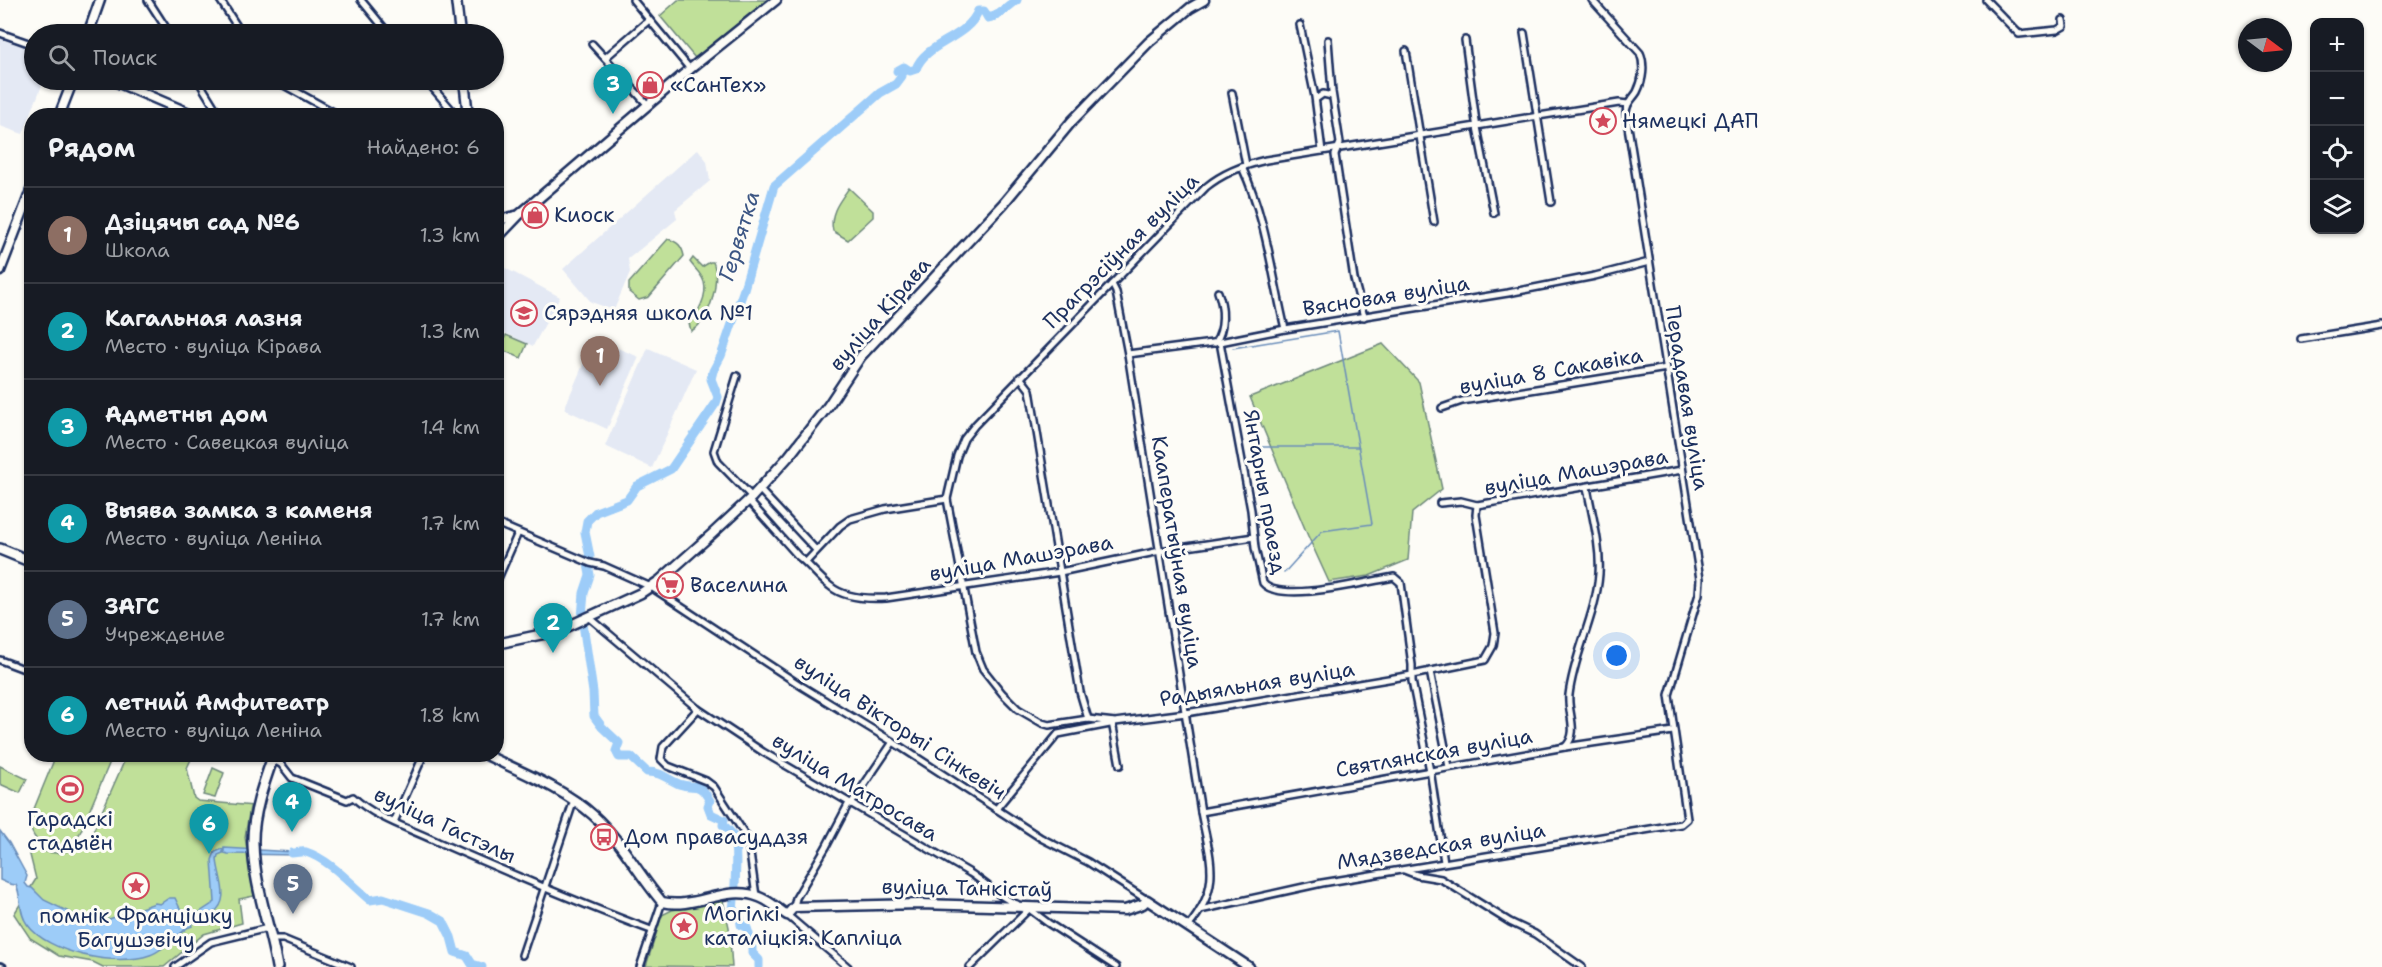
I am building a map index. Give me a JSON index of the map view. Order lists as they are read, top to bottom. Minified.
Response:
{"streets":{"street":["Прагрэсіўная вуліца","Вясновая вуліца","вуліца Кірава","вуліца 8 Сакавіка","Перадавая вуліца","вуліца Машэрава","Янтарны праезд","Кааператыўная вуліца","Радыяльная вуліца","вуліца Вікторыі Сінкевіч","Святлянская вуліца","вуліца Матросава","вуліца Гастэлы","Мядзведская вуліца","вуліца Танкістаў"]},"crossings":[["Прагрэсіўная вуліца","Перадавая вуліца"],["Прагрэсіўная вуліца","вуліца Машэрава"],["Прагрэсіўная вуліца","Кааператыўная вуліца"],["Вясновая вуліца","Перадавая вуліца"],["Вясновая вуліца","Янтарны праезд"],["Вясновая вуліца","Кааператыўная вуліца"],["вуліца Кірава","вуліца Машэрава"],["вуліца Кірава","вуліца Вікторыі Сінкевіч"],["вуліца Кірава","вуліца Матросава"],["вуліца 8 Сакавіка","Перадавая вуліца"],["Перадавая вуліца","вуліца Машэрава"],["Перадавая вуліца","Святлянская вуліца"],["Перадавая вуліца","Мядзведская вуліца"],["вуліца Машэрава","Янтарны праезд"],["вуліца Машэрава","Кааператыўная вуліца"],["вуліца Машэрава","Радыяльная вуліца"],["Янтарны праезд","Радыяльная вуліца"],["Кааператыўная вуліца","Радыяльная вуліца"],["Кааператыўная вуліца","вуліца Вікторыі Сінкевіч"],["Кааператыўная вуліца","Святлянская вуліца"],["Кааператыўная вуліца","Мядзведская вуліца"],["вуліца Вікторыі Сінкевіч","вуліца Танкістаў"],["вуліца Матросава","вуліца Танкістаў"]],"water":["Гервятка"],"places":{"shop":["«СанТех»","Киоск"],"place":["Нямецкі ДАП","помнік Францішку Багушэвічу","Могілкі каталіцкія. Капліца"],"school or university":["Сярэдняя школа №1"],"supermarket":["Васелина"],"sports":["Гарадскі стадыён"],"bus stop":["Дом правасуддзя"]},"north":"right","page":{"map_buttons":["+","−"],"search":"Поиск","pins":["3","1","2","4","6","5"],"heading":["Рядом","Найдено: 6"],"list":[{"mark":"1","name":"Дзіцячы сад №6","note":"Школа","value":"1.3 km"},{"mark":"2","name":"Кагальная лазня","note":"Место · вуліца Кірава","value":"1.3 km"},{"mark":"3","name":"Адметны дом","note":"Место · Савецкая вуліца","value":"1.4 km"},{"mark":"4","name":"Выява замка з каменя","note":"Место · вуліца Леніна","value":"1.7 km"},{"mark":"5","name":"ЗАГС","note":"Учреждение","value":"1.7 km"},{"mark":"6","name":"летний Амфитеатр","note":"Место · вуліца Леніна","value":"1.8 km"}]}}
